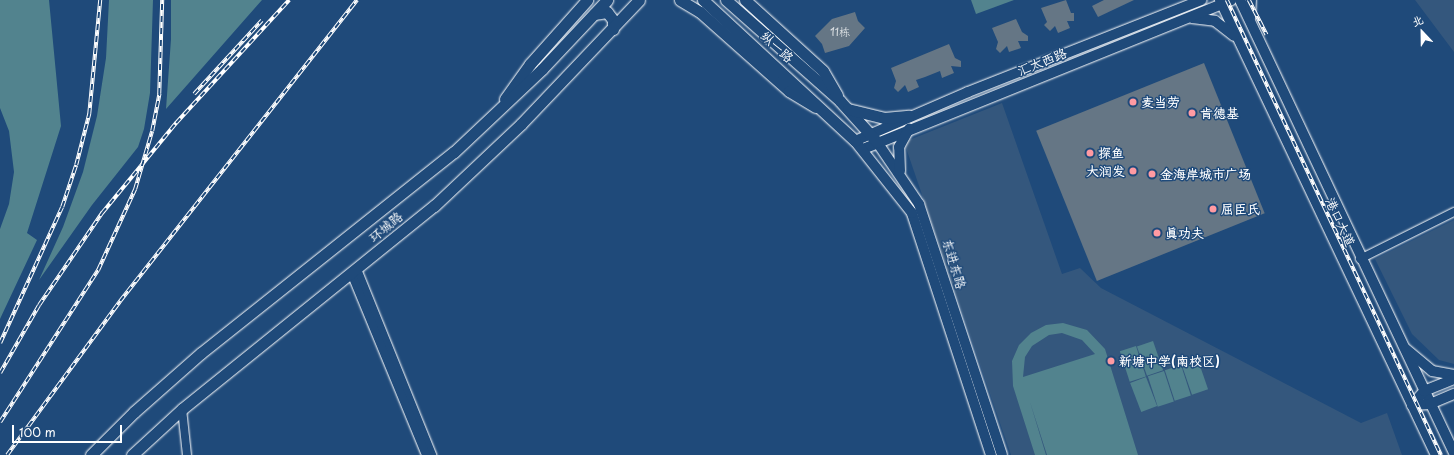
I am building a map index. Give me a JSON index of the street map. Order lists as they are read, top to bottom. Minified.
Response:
{"streets":{"main road":["纵一路","环城路","东进东路"],"street":["汇太西路","港口大道"]},"crossings":[["纵一路","东进东路"],["汇太西路","港口大道"],["汇太西路","东进东路"]],"places":["麦当劳","肯德基","探鱼","大润发","金海岸城市广场","屈臣氏","真功夫","新塘中学(南校区)"],"house_numbers":["11栋"],"scale_bar":"100 m","north":"top"}
